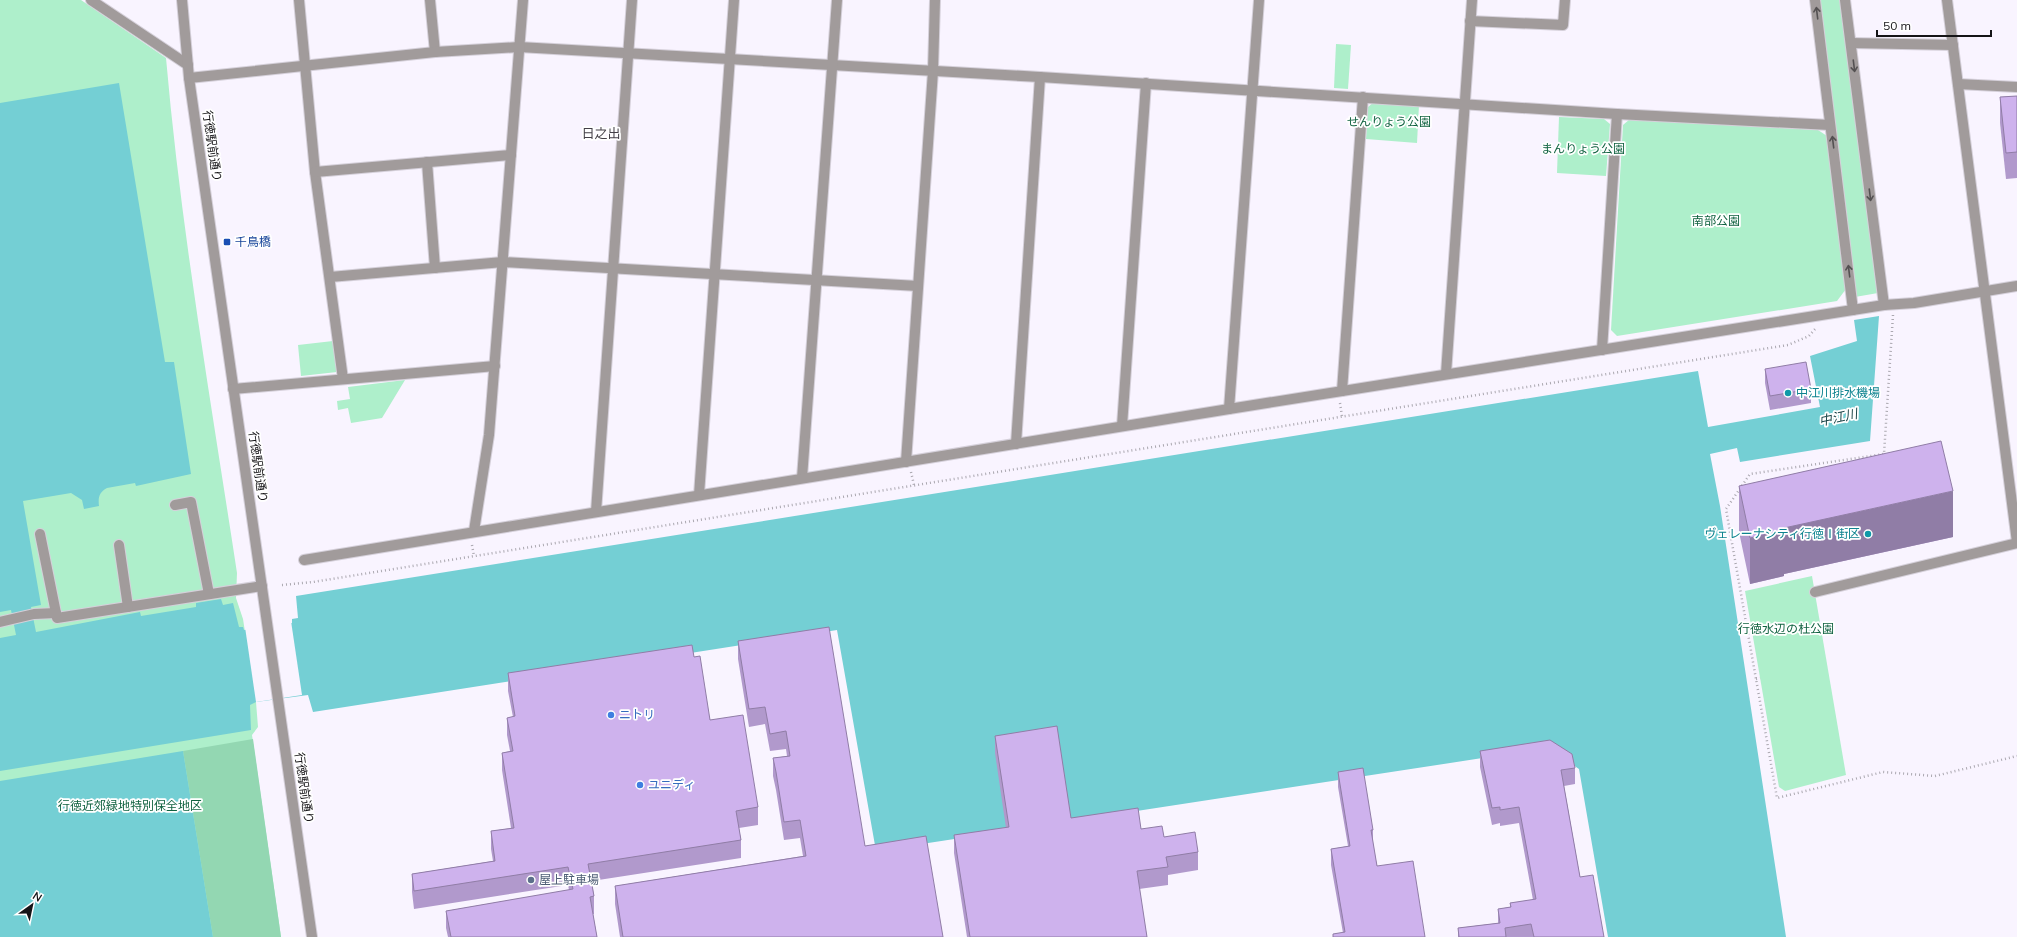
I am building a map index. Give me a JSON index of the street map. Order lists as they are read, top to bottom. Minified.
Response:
{"streets":{"street":["行徳駅前通り"]},"districts":["日之出"],"water":["中江川"],"parks":["せんりょう公園","まんりょう公園","南部公園","行徳水辺の杜公園","行徳近郊緑地特別保全地区"],"places":{"transit":["千鳥橋"],"other":["中江川排水機場","ヴェレーナシティ行徳Ⅰ街区","ニトリ","ユニディ","屋上駐車場"]},"scale_bar":"50 m","north":"top right"}
